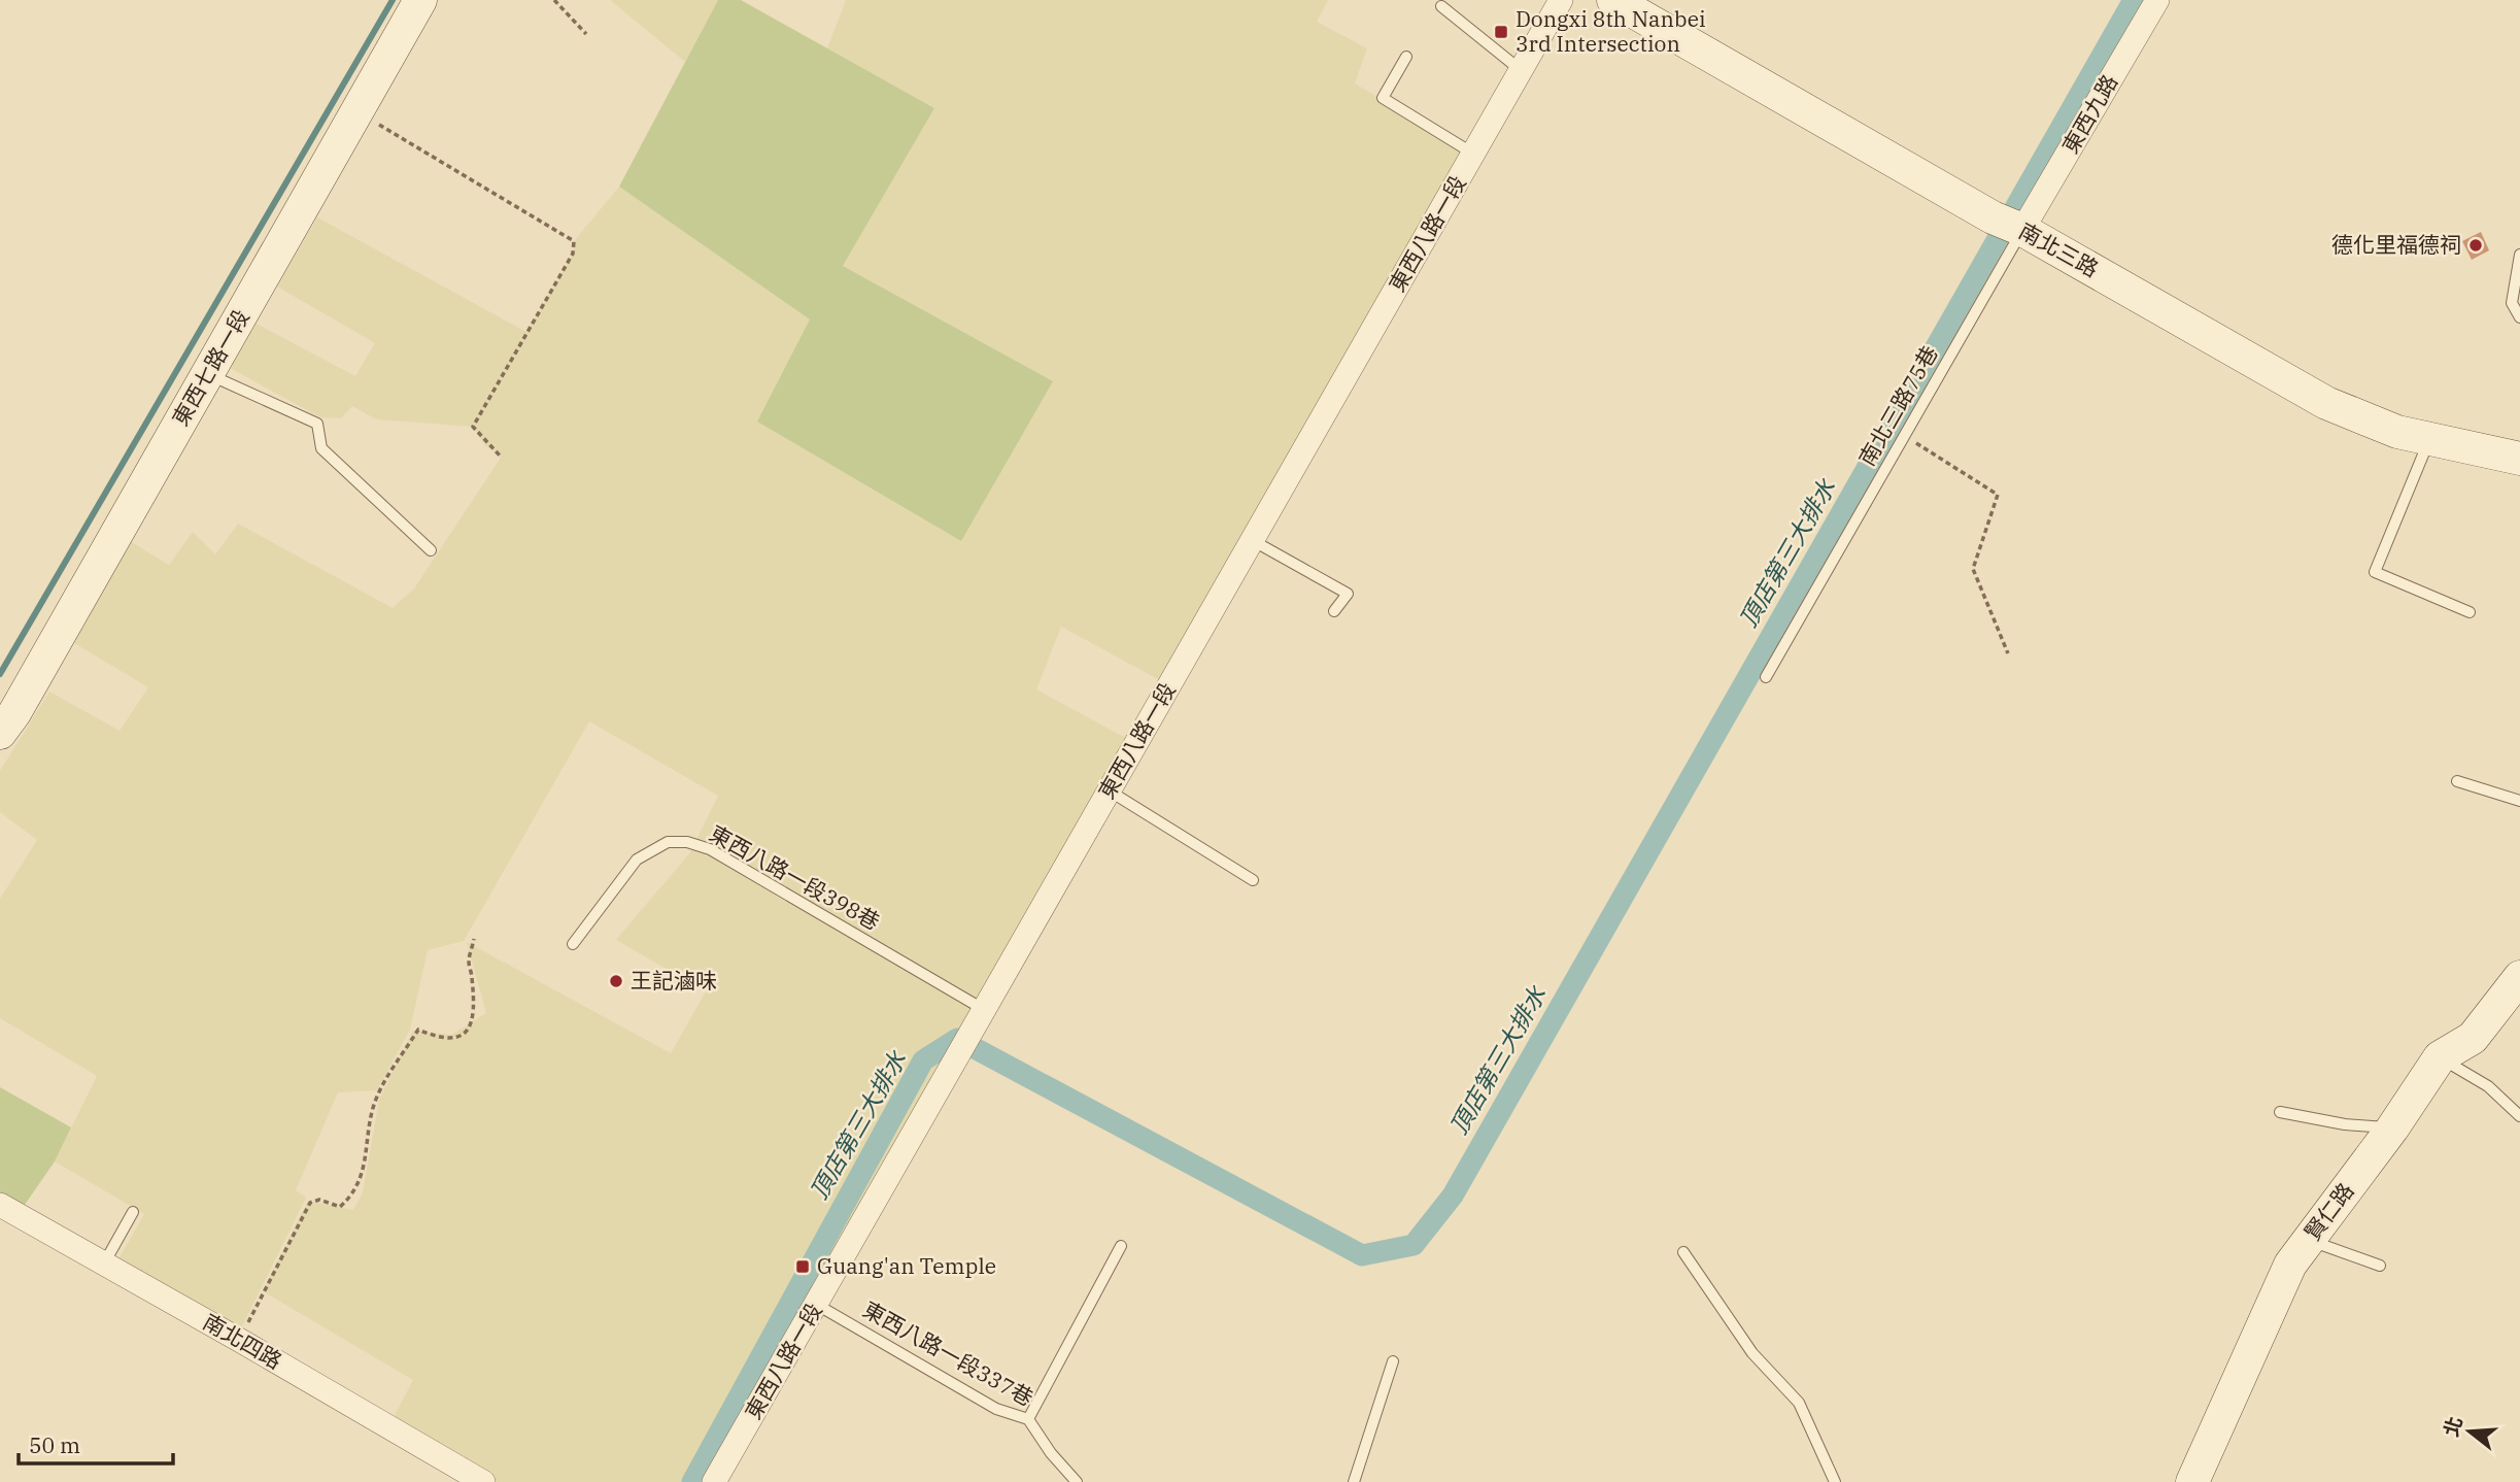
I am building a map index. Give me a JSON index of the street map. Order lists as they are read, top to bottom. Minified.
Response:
{"streets":{"street":["東西九路","東西八路一段","南北三路","東西七路一段","賢仁路","南北四路"],"lane":["南北三路75巷","東西八路一段398巷","東西八路一段337巷"]},"crossings":[["東西九路","南北三路"],["東西九路","南北三路75巷"],["東西八路一段","東西八路一段398巷"],["東西八路一段","東西八路一段337巷"],["南北三路","南北三路75巷"]],"water":["頂店第三大排水"],"places":{"transit":["Dongxi 8th Nanbei 3rd Intersection","Guang'an Temple"],"other":["德化里福德祠","王記滷味"]},"scale_bar":"50 m","north":"left"}
